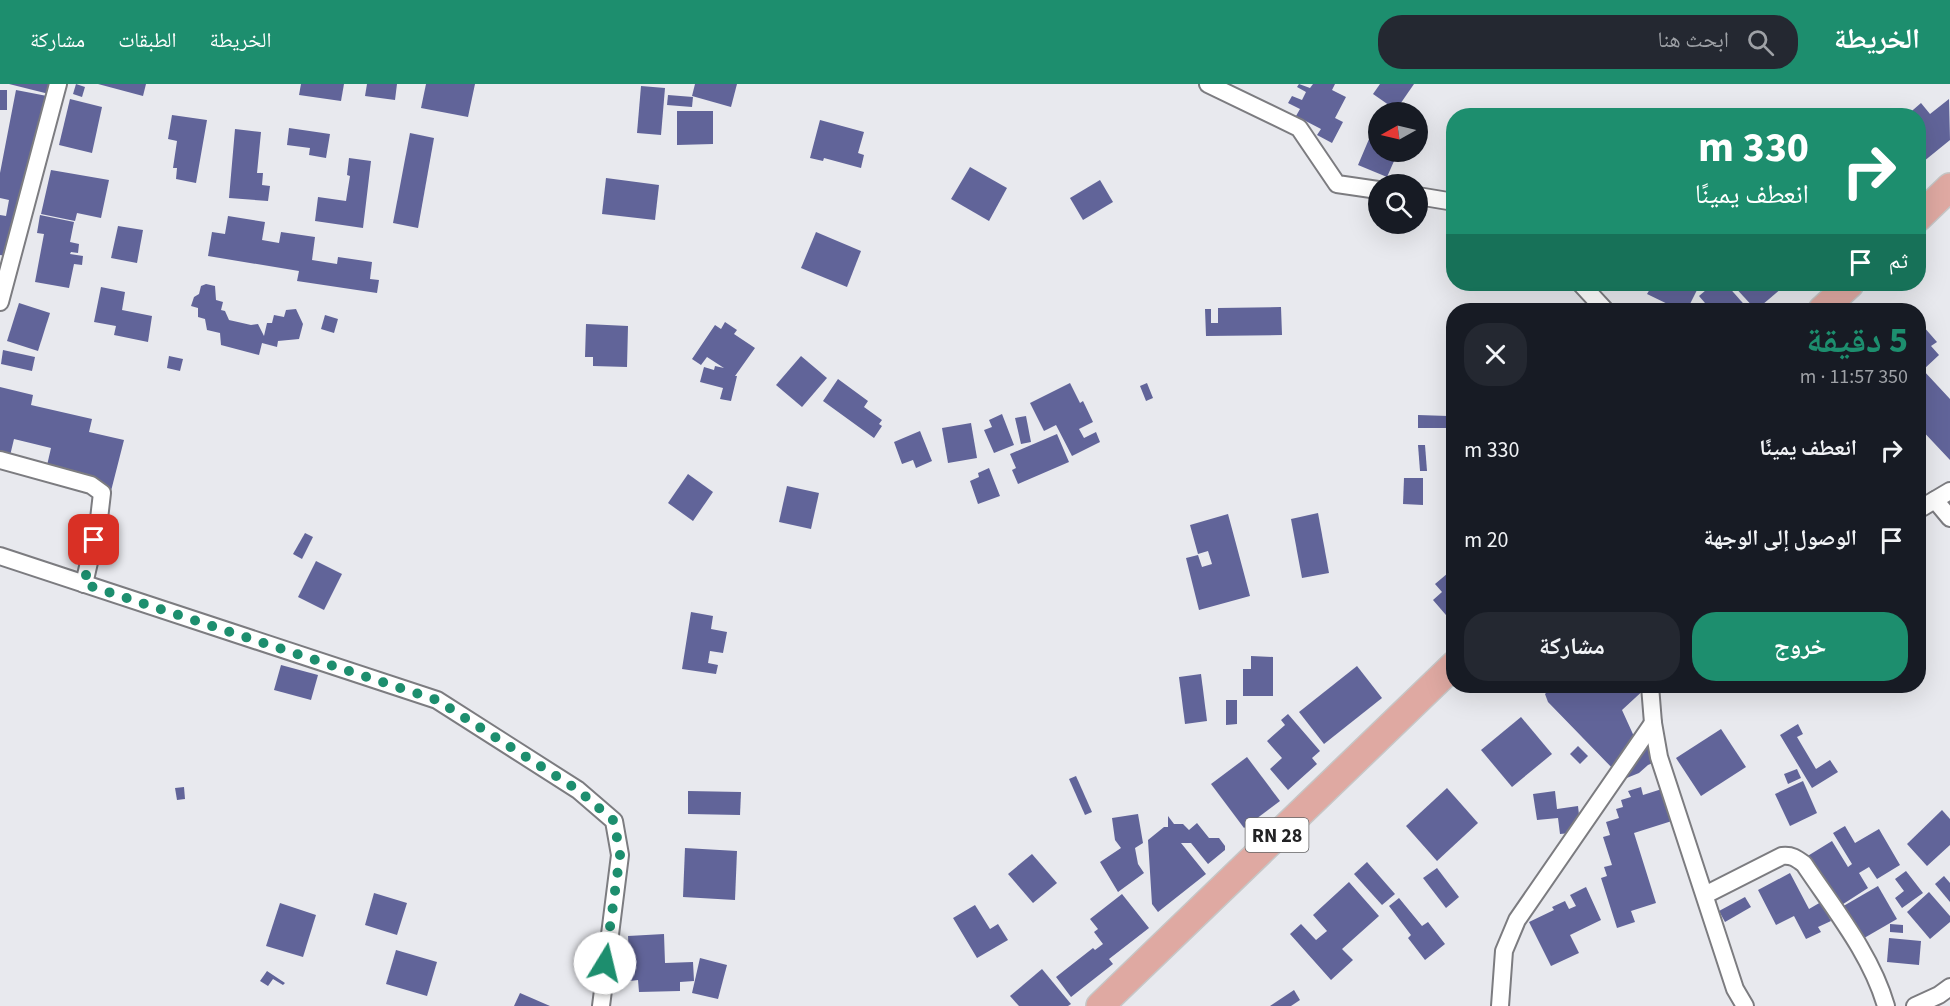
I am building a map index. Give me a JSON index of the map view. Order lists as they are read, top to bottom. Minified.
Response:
{"streets":{"main road":["RN 28"]},"north":"left","page":{"header":"الخريطة","search":"ابحث هنا","nav":["الخريطة","الطبقات","مشاركة"],"turn":["330 m","انعطف يمينًا"],"then":"ثم","heading":["5 دقيقة","350 m · 11:57"],"list":[{"name":"انعطف يمينًا","value":"330 m"},{"name":"الوصول إلى الوجهة","value":"20 m"}],"buttons":["خروج","مشاركة"]}}
